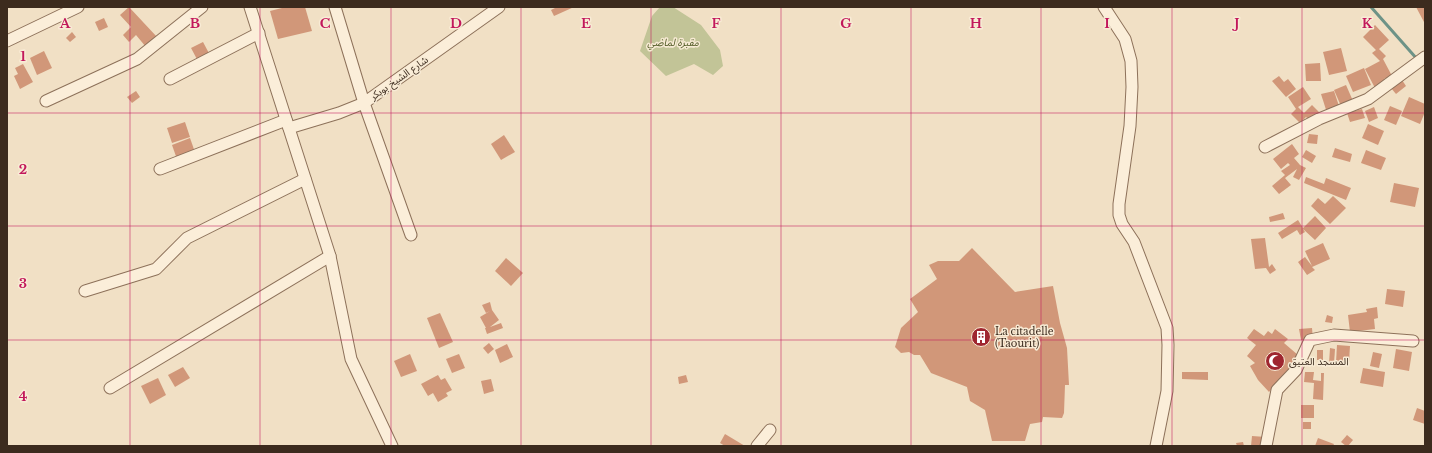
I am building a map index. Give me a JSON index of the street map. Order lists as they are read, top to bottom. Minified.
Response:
{"streets":{"street":["شارع الشيخ بوبكر"]},"parks":["مقبرة لماضي"],"places":{"building":["La citadelle (Taourit)"],"mosque":["المسجد العتيق"]},"grid":{"columns":["A","B","C","D","E","F","G","H","I","J","K"],"rows":["1","2","3","4"]}}
